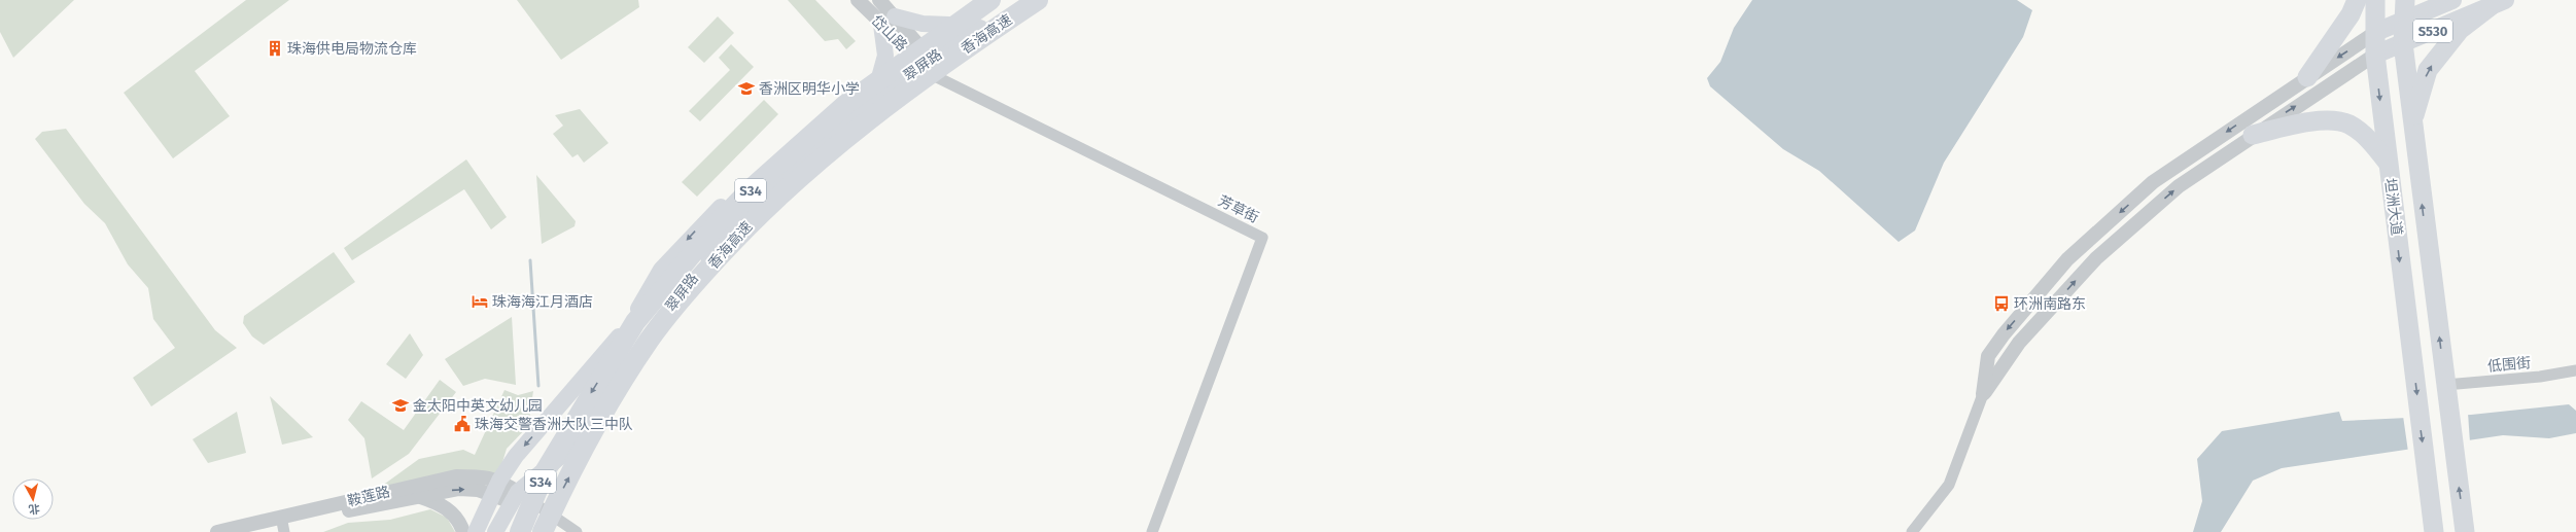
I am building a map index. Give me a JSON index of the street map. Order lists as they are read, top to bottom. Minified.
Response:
{"streets":{"highway":["S530","香海高速","S34","坦洲大道"],"main road":["翠屏路"],"street":["岱山路","芳草街","低围街","鞍莲路"]},"crossings":[["S530","坦洲大道"],["岱山路","翠屏路"],["岱山路","芳草街"],["翠屏路","芳草街"],["翠屏路","鞍莲路"],["坦洲大道","低围街"]],"places":{"building":["珠海供电局物流仓库"],"school or university":["香洲区明华小学","金太阳中英文幼儿园"],"hotel":["珠海海江月酒店"],"bus stop":["环洲南路东"],"public building":["珠海交警香洲大队三中队"]},"north":"bottom"}
